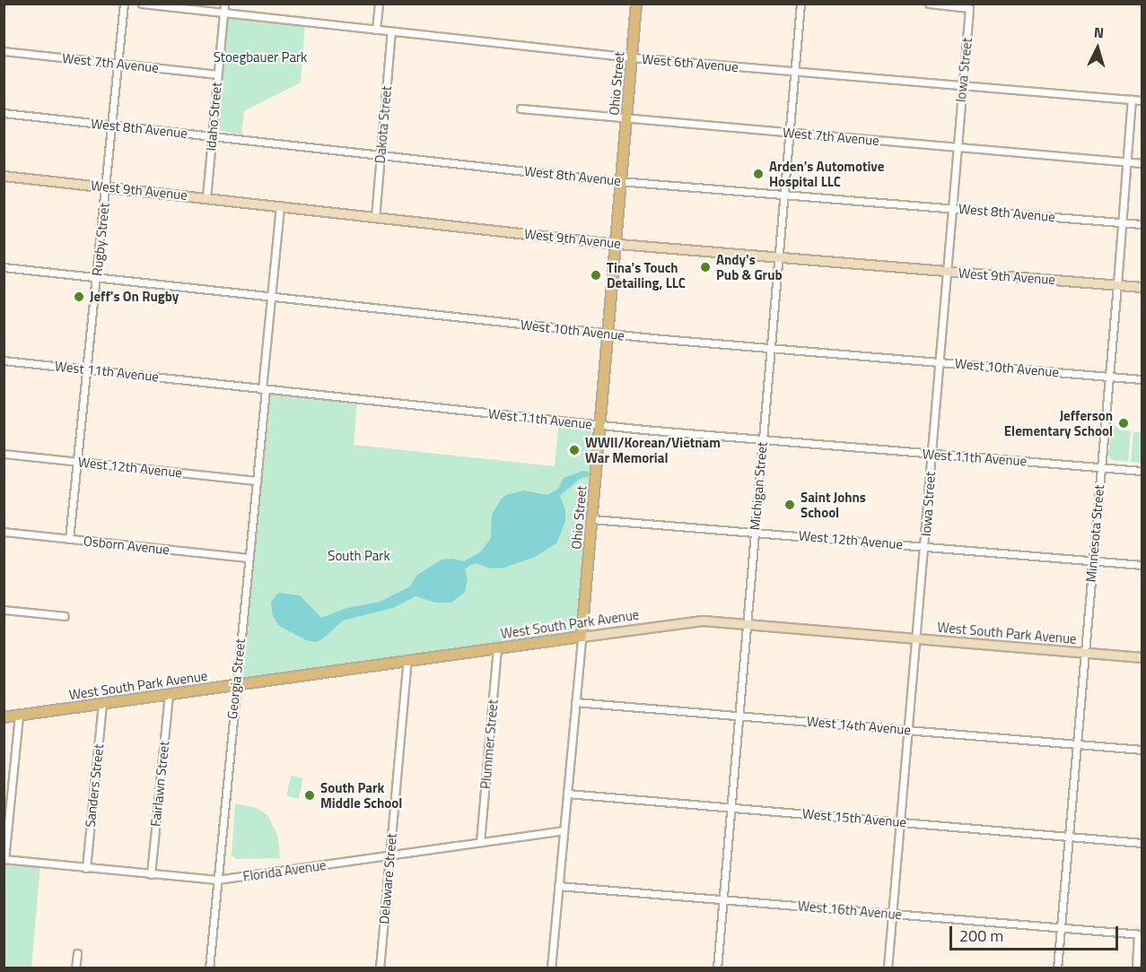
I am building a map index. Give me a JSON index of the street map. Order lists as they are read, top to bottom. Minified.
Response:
{"streets":{"main road":["Ohio Street","West 9th Avenue","West South Park Avenue"],"street":["West 7th Avenue","West 6th Avenue","Iowa Street","Idaho Street","Dakota Street","West 8th Avenue","Rugby Street","West 10th Avenue","West 11th Avenue","West 12th Avenue","Michigan Street","Minnesota Street","Osborn Avenue","Georgia Street","West 14th Avenue","Plummer Street","Fairlawn Street","Sanders Street","West 15th Avenue","Florida Avenue","Delaware Street","West 16th Avenue"]},"crossings":[["West 7th Avenue","Iowa Street"],["West 7th Avenue","Ohio Street"],["West 7th Avenue","Idaho Street"],["West 7th Avenue","Rugby Street"],["West 7th Avenue","Michigan Street"],["West 7th Avenue","Minnesota Street"],["West 6th Avenue","Iowa Street"],["West 6th Avenue","Ohio Street"],["West 6th Avenue","Idaho Street"],["West 6th Avenue","Dakota Street"],["West 6th Avenue","Michigan Street"],["West 6th Avenue","Minnesota Street"],["Iowa Street","West 8th Avenue"],["Iowa Street","West 9th Avenue"],["Iowa Street","West 10th Avenue"],["Iowa Street","West 11th Avenue"],["Iowa Street","West 12th Avenue"],["Iowa Street","West South Park Avenue"],["Iowa Street","West 14th Avenue"],["Iowa Street","West 15th Avenue"],["Iowa Street","West 16th Avenue"],["Ohio Street","West 8th Avenue"],["Ohio Street","West 9th Avenue"],["Ohio Street","West 10th Avenue"],["Ohio Street","West 11th Avenue"],["Ohio Street","West 12th Avenue"],["Ohio Street","West South Park Avenue"],["Ohio Street","West 14th Avenue"],["Ohio Street","West 15th Avenue"],["Ohio Street","Florida Avenue"],["Ohio Street","West 16th Avenue"],["Idaho Street","West 8th Avenue"],["Idaho Street","West 9th Avenue"],["Dakota Street","West 8th Avenue"],["Dakota Street","West 9th Avenue"],["West 8th Avenue","Rugby Street"],["West 8th Avenue","Michigan Street"],["West 8th Avenue","Minnesota Street"],["West 9th Avenue","Rugby Street"],["West 9th Avenue","Michigan Street"],["West 9th Avenue","Minnesota Street"],["West 9th Avenue","Georgia Street"],["Rugby Street","West 10th Avenue"],["Rugby Street","West 11th Avenue"],["Rugby Street","West 12th Avenue"],["Rugby Street","Osborn Avenue"],["West 10th Avenue","Michigan Street"],["West 10th Avenue","Minnesota Street"],["West 10th Avenue","Georgia Street"],["West 11th Avenue","Michigan Street"],["West 11th Avenue","Minnesota Street"],["West 11th Avenue","Georgia Street"],["West 12th Avenue","Michigan Street"],["West 12th Avenue","Minnesota Street"],["West 12th Avenue","Georgia Street"],["Michigan Street","West South Park Avenue"],["Michigan Street","West 14th Avenue"],["Michigan Street","West 15th Avenue"],["Michigan Street","West 16th Avenue"],["Minnesota Street","West South Park Avenue"],["Minnesota Street","West 14th Avenue"],["Minnesota Street","West 15th Avenue"],["Minnesota Street","West 16th Avenue"],["Osborn Avenue","Georgia Street"],["West South Park Avenue","Georgia Street"],["West South Park Avenue","Plummer Street"],["West South Park Avenue","Fairlawn Street"],["West South Park Avenue","Sanders Street"],["West South Park Avenue","Delaware Street"],["Georgia Street","Florida Avenue"],["Plummer Street","Florida Avenue"],["Fairlawn Street","Florida Avenue"],["Sanders Street","Florida Avenue"],["Florida Avenue","Delaware Street"]],"parks":["Stoegbauer Park","South Park"],"places":["Arden's Automotive Hospital LLC","Andy's Pub & Grub","Tina's Touch Detailing, LLC","Jeff's On Rugby","Jefferson Elementary School","WWII/Korean/Vietnam War Memorial","Saint Johns School","South Park Middle School"],"scale_bar":"200 m","north":"top"}
